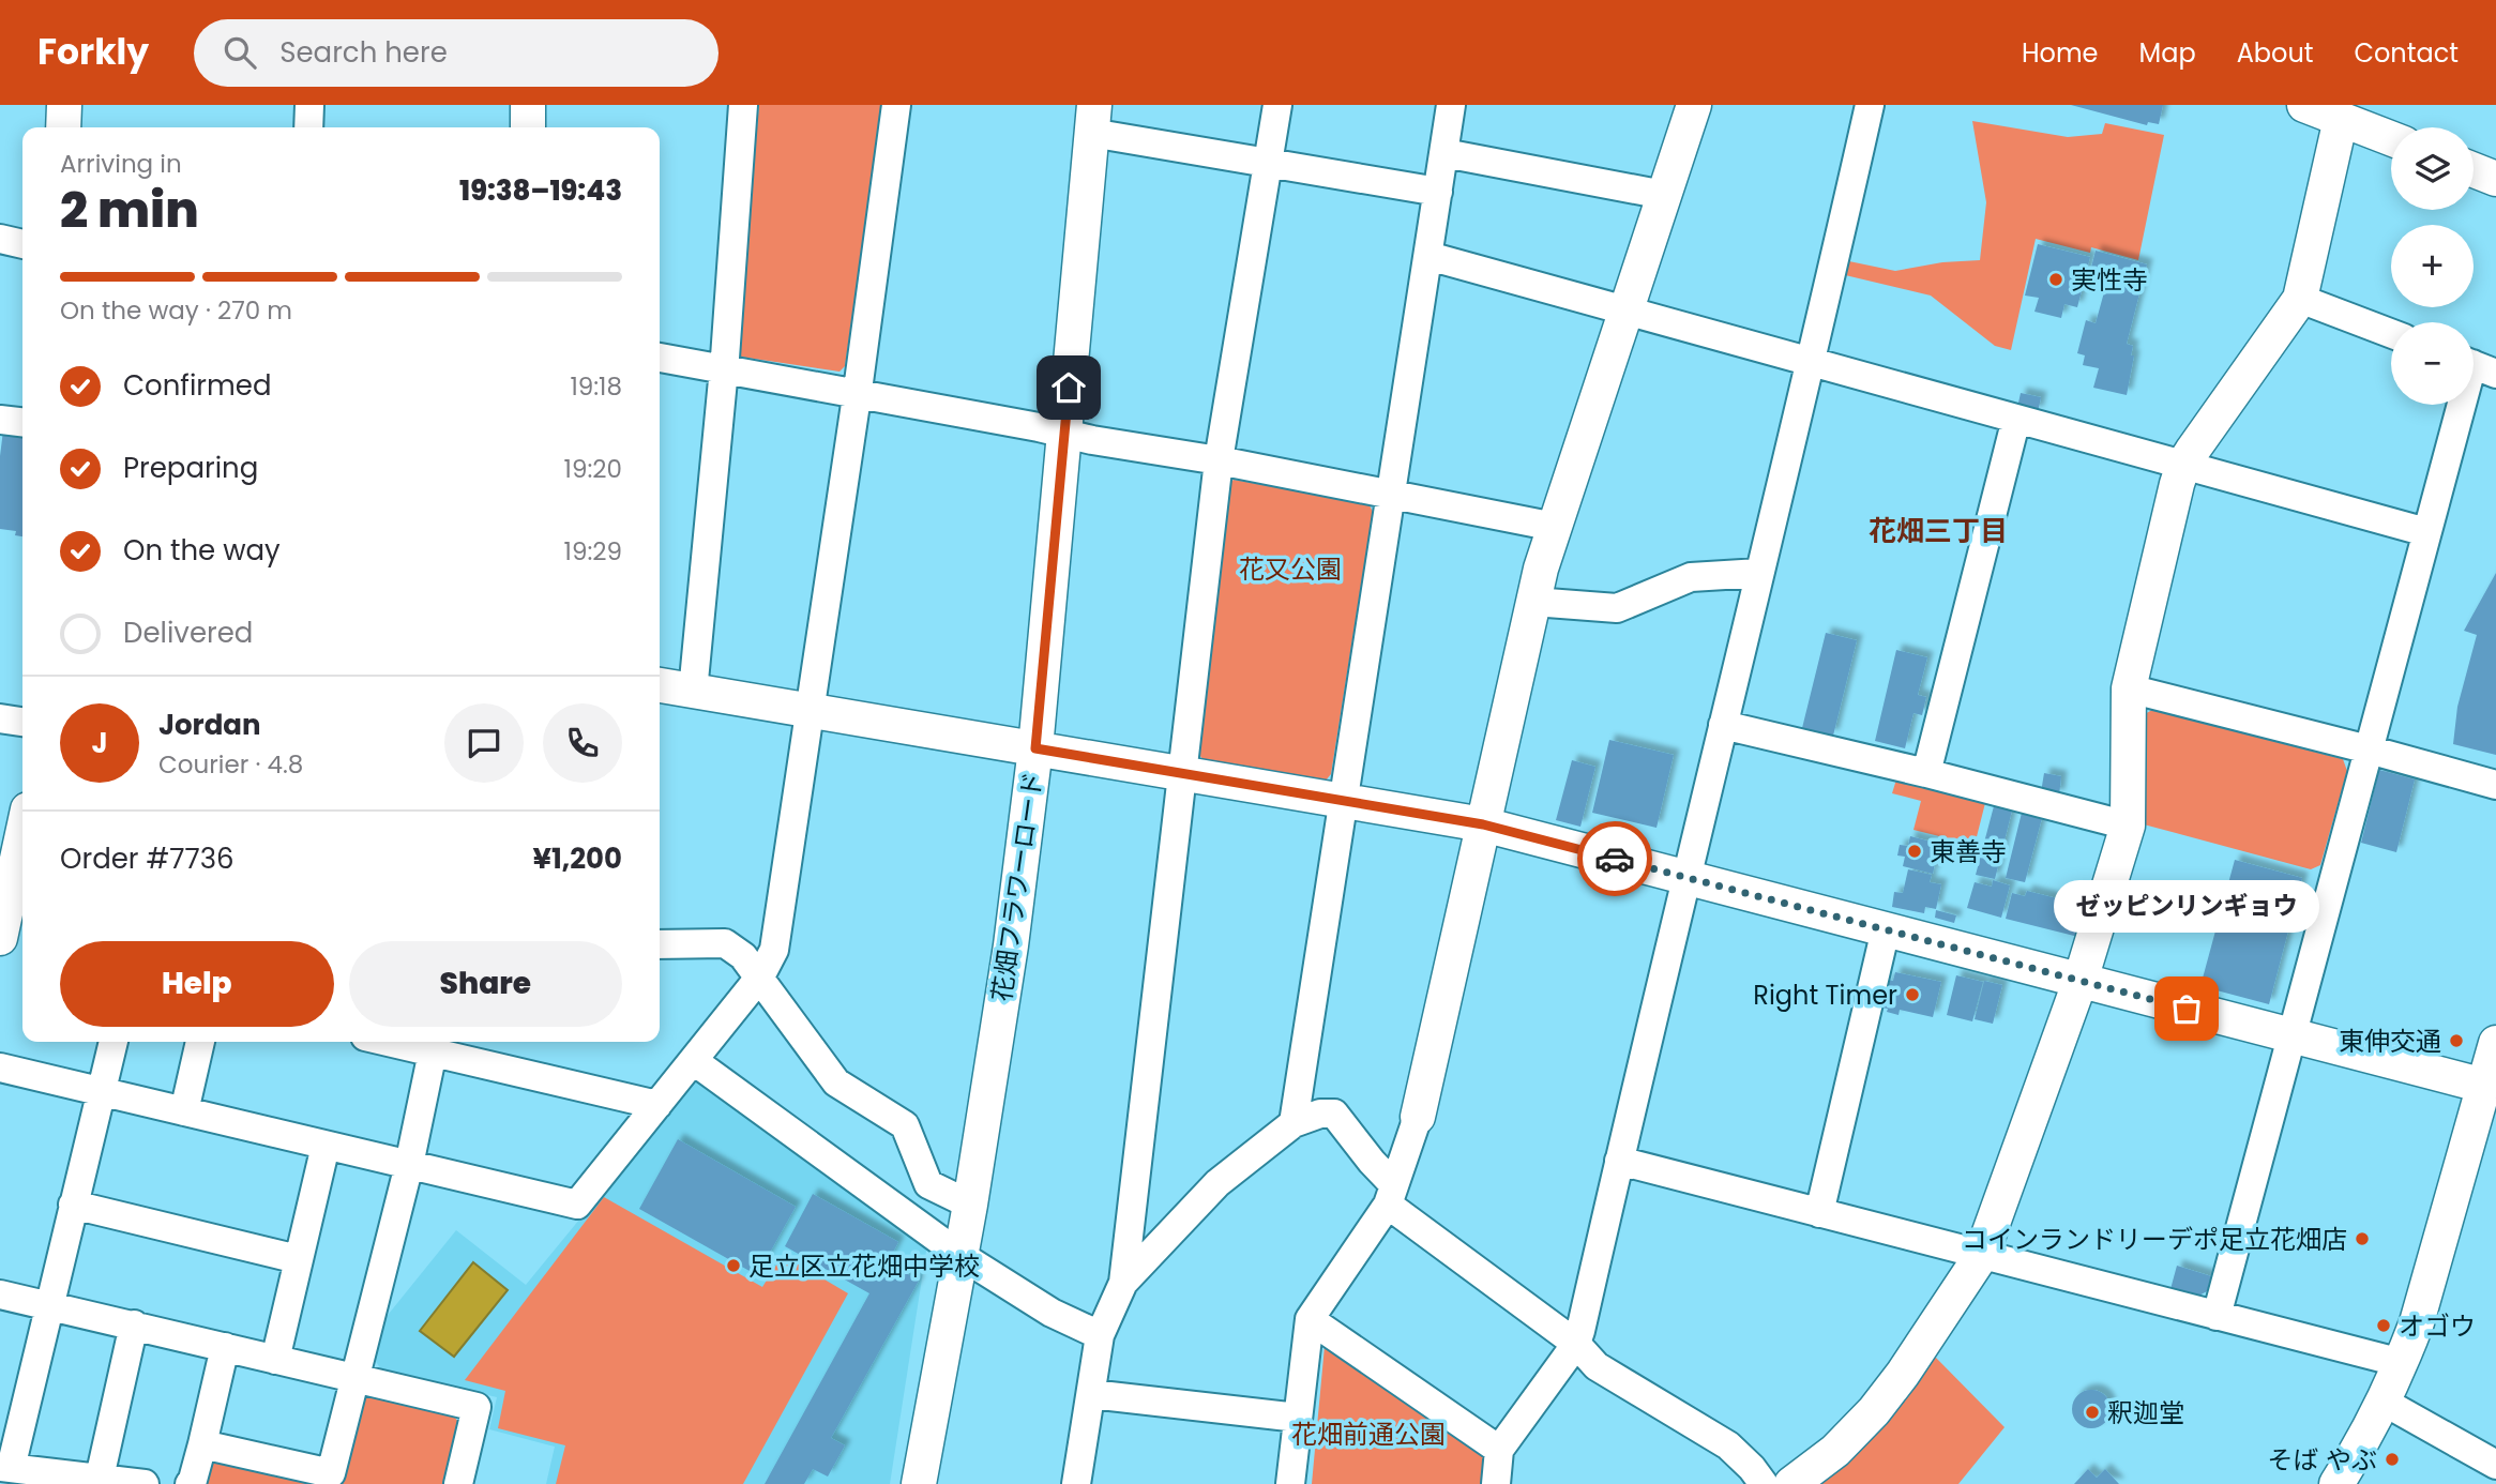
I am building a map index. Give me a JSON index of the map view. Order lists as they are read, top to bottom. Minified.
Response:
{"streets":{"street":["花畑フラワーロード"]},"districts":["花畑三丁目"],"parks":["花又公園","花畑前通公園"],"places":["実性寺","東善寺","Right Timer","ゼッピンリンギョウ","東伸交通","コインランドリーデポ足立花畑店","足立区立花畑中学校","オゴウ","釈迦堂","そば やぶ"],"page":{"header":"Forkly","search":"Search here","nav":["Home","Map","About","Contact"],"map_buttons":["+","−"],"heading":["2 min","Arriving in","19:38–19:43"],"panel":["Jordan","Courier · 4.8","Order #7736","¥1,200"],"bar":"On the way · 270 m","list":[["Confirmed","19:18"],["Preparing","19:20"],["On the way","19:29"],"Delivered"],"round":"J","bubble":"ゼッピンリンギョウ","buttons":["Help","Share"]}}
